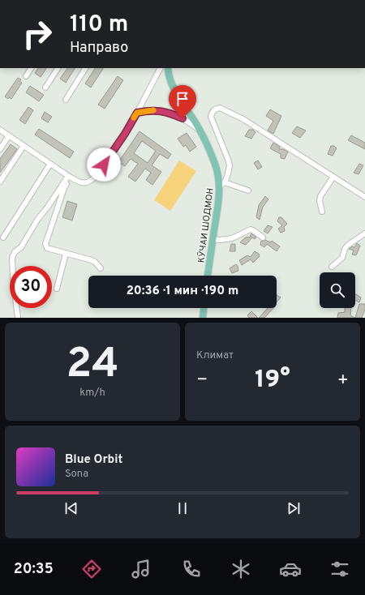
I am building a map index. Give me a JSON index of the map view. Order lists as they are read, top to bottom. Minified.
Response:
{"streets":{"main road":["КӮЧАИ ШОДМОН"]},"page":{"turn":["110 m","Направо"],"limit":"30","trip":"20:36 · 1 мин · 190 m","tile":[["24","km/h"],"Климат"],"heat":["−","19°","+"],"song":["Blue Orbit","Sona"],"tabs":"20:35"}}
